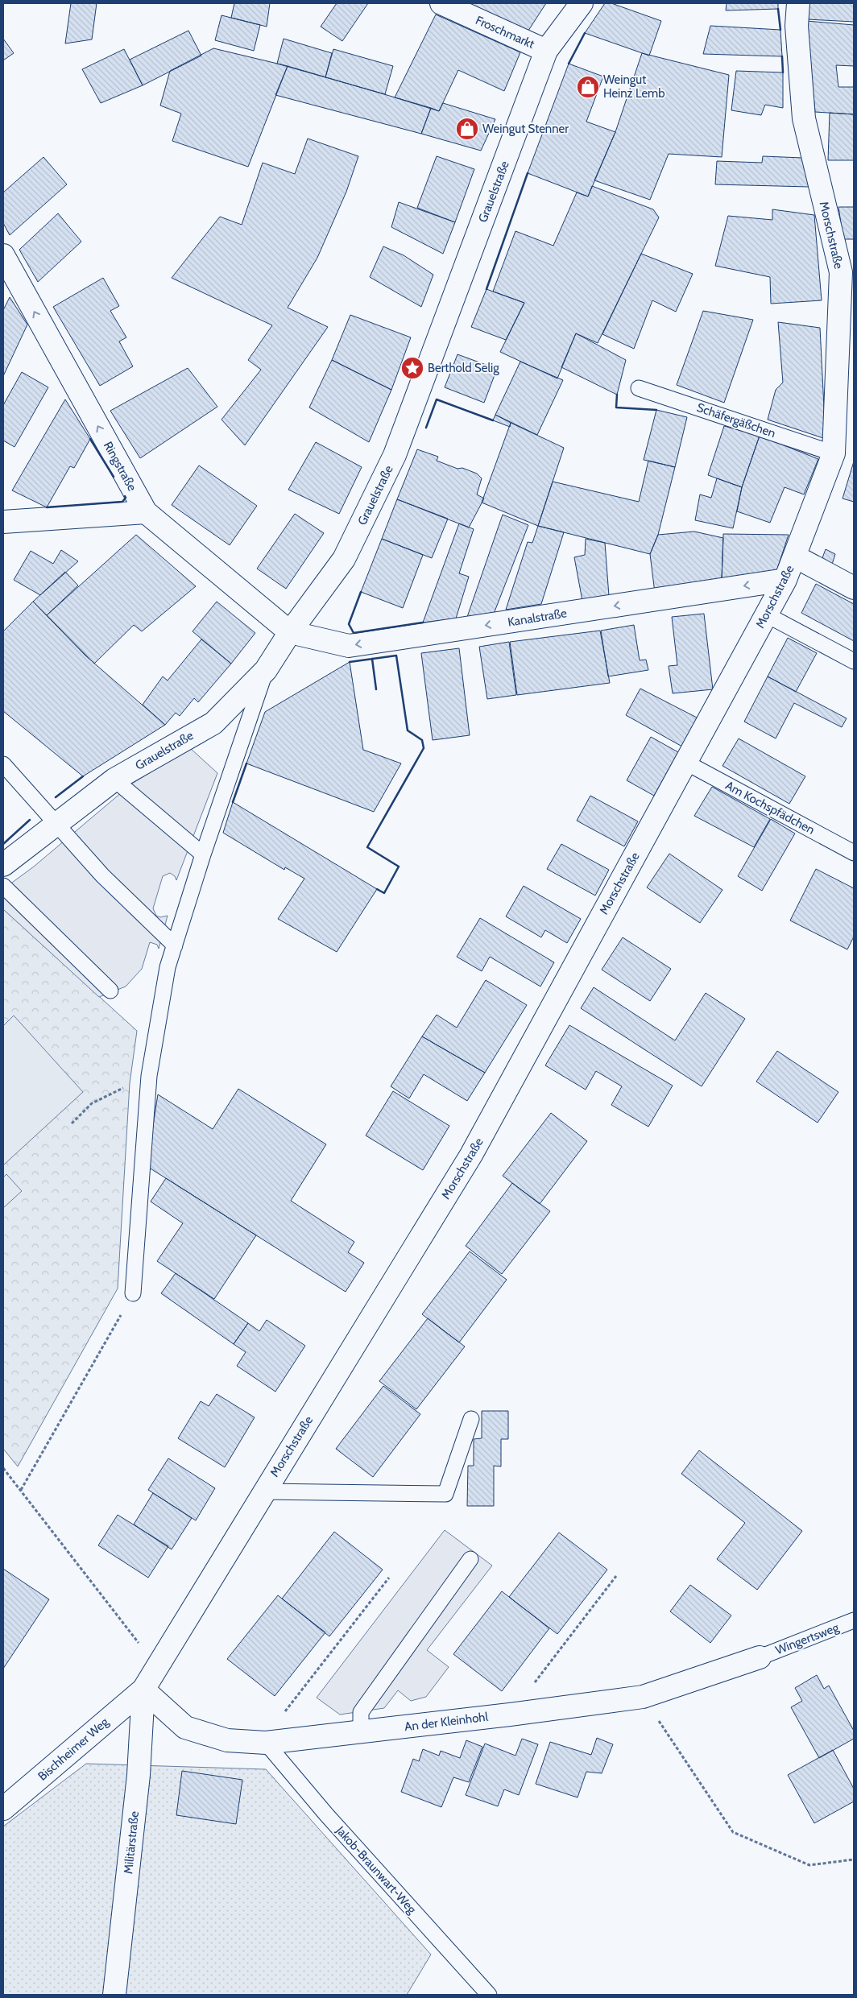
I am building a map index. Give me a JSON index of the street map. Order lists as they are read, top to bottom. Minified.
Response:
{"streets":{"street":["Froschmarkt","Grauelstraße","Morschstraße","Ringstraße","Kanalstraße","An der Kleinhohl","Bischheimer Weg","Militärstraße"],"lane":["Schäfergäßchen","Am Kochspfädchen","Wingertsweg","Jakob-Braunwart-Weg"]},"crossings":[["Froschmarkt","Grauelstraße"],["Grauelstraße","Ringstraße"],["Grauelstraße","Kanalstraße"],["Morschstraße","Schäfergäßchen"],["Morschstraße","Kanalstraße"],["Morschstraße","Am Kochspfädchen"],["Morschstraße","An der Kleinhohl"],["Morschstraße","Bischheimer Weg"],["Morschstraße","Militärstraße"],["Ringstraße","Kanalstraße"],["Wingertsweg","An der Kleinhohl"],["An der Kleinhohl","Bischheimer Weg"],["An der Kleinhohl","Militärstraße"],["An der Kleinhohl","Jakob-Braunwart-Weg"],["Bischheimer Weg","Militärstraße"]],"one_way":["Ringstraße","Kanalstraße"],"places":{"shop":["Weingut Heinz Lemb","Weingut Stenner"],"place":["Berthold Selig"]}}
